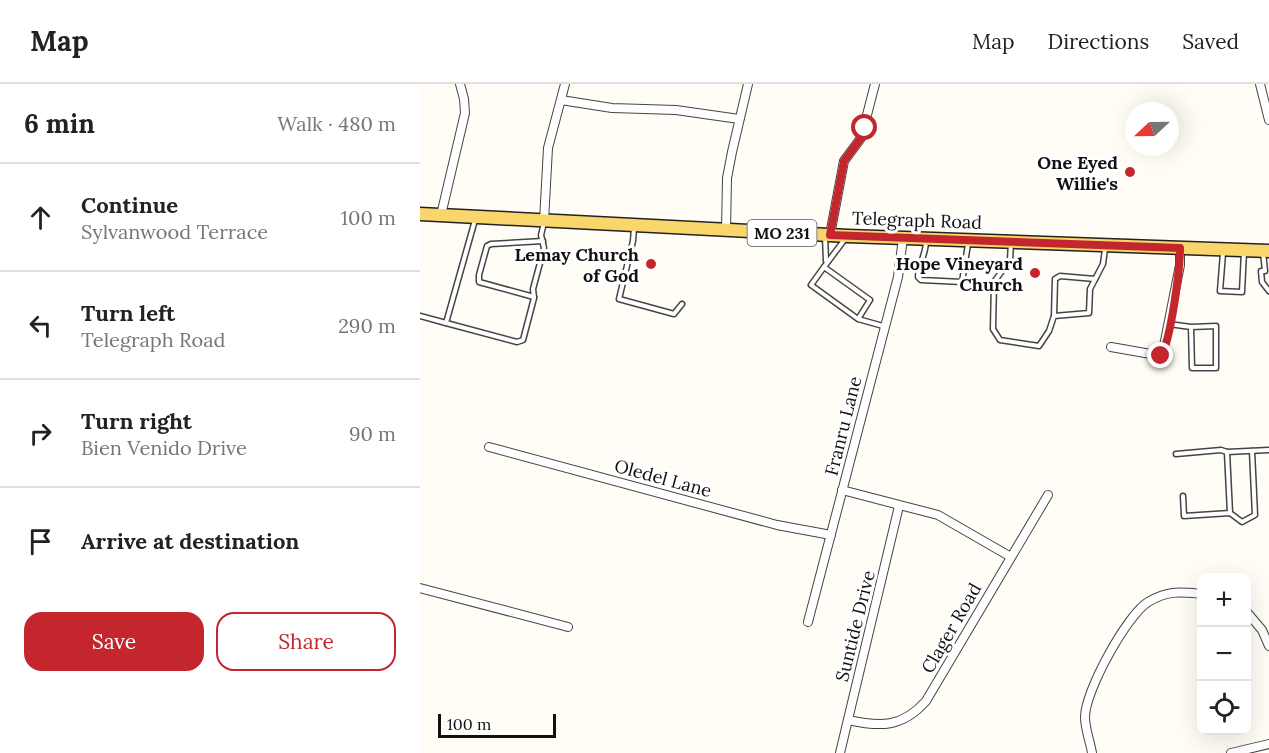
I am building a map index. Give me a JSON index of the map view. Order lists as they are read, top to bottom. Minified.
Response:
{"streets":{"main road":["Telegraph Road","MO 231"],"street":["Franru Lane","Oledel Lane","Suntide Drive","Clager Road"]},"crossings":[["Telegraph Road","Franru Lane"],["Franru Lane","Oledel Lane"],["Suntide Drive","Clager Road"]],"places":["One Eyed Willie's","Lemay Church of God","Hope Vineyard Church"],"scale_bar":"100 m","north":"left","page":{"header":"Map","nav":["Map","Directions","Saved"],"heading":["6 min","Walk · 480 m"],"list":[["Continue","Sylvanwood Terrace","100 m"],["Turn left","Telegraph Road","290 m"],["Turn right","Bien Venido Drive","90 m"],"Arrive at destination"],"map_buttons":["+","−"],"buttons":["Save","Share"],"scale":"100 m"}}
